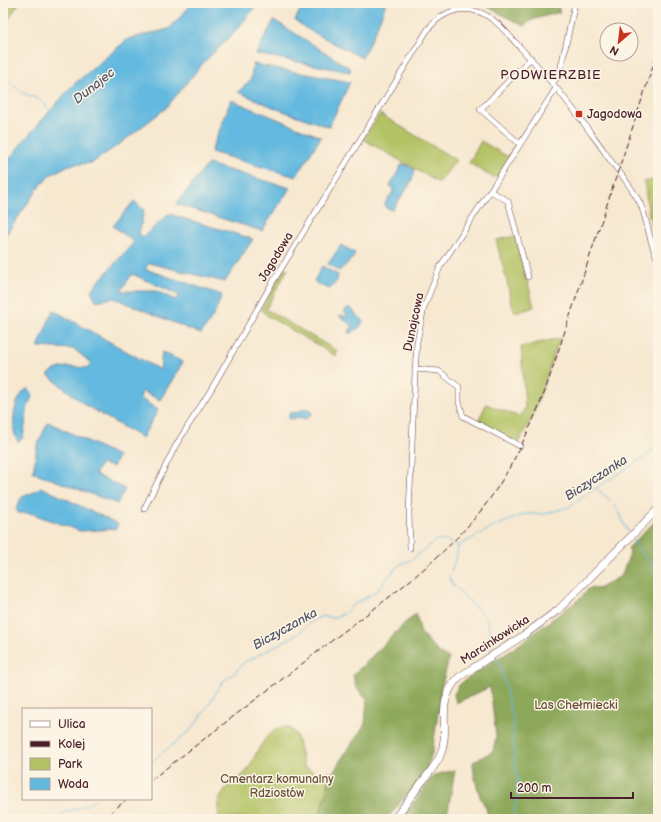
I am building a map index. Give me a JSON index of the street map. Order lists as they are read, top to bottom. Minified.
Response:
{"streets":{"street":["Jagodowa","Dunajcowa","Marcinkowicka"]},"crossings":[["Jagodowa","Dunajcowa"]],"districts":["PODWIERZBIE"],"water":["Dunajec","Biczyczanka"],"parks":["Las Chełmiecki","Cmentarz komunalny Rdziostów"],"places":{"transit":["Jagodowa"]},"legend":["Ulica","Kolej","Park","Woda"],"scale_bar":"200 m","north":"bottom left"}
